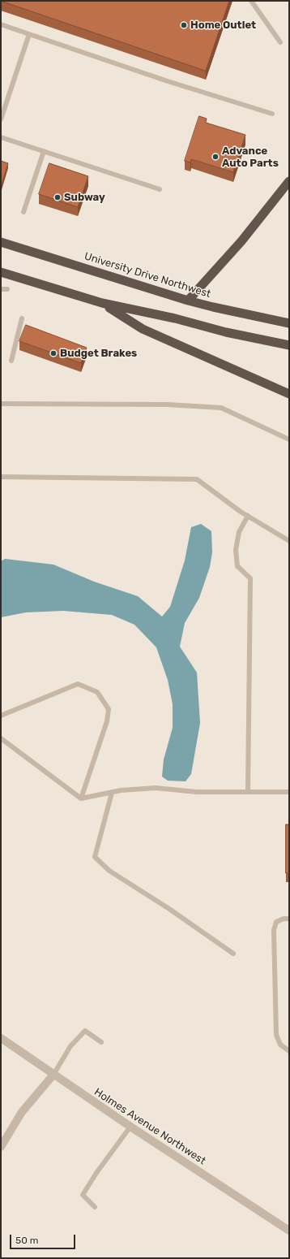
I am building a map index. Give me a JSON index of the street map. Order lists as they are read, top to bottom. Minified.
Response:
{"streets":{"highway":["University Drive Northwest"],"street":["Holmes Avenue Northwest"]},"places":["Home Outlet","Advance Auto Parts","Subway","Budget Brakes"],"scale_bar":"50 m"}
